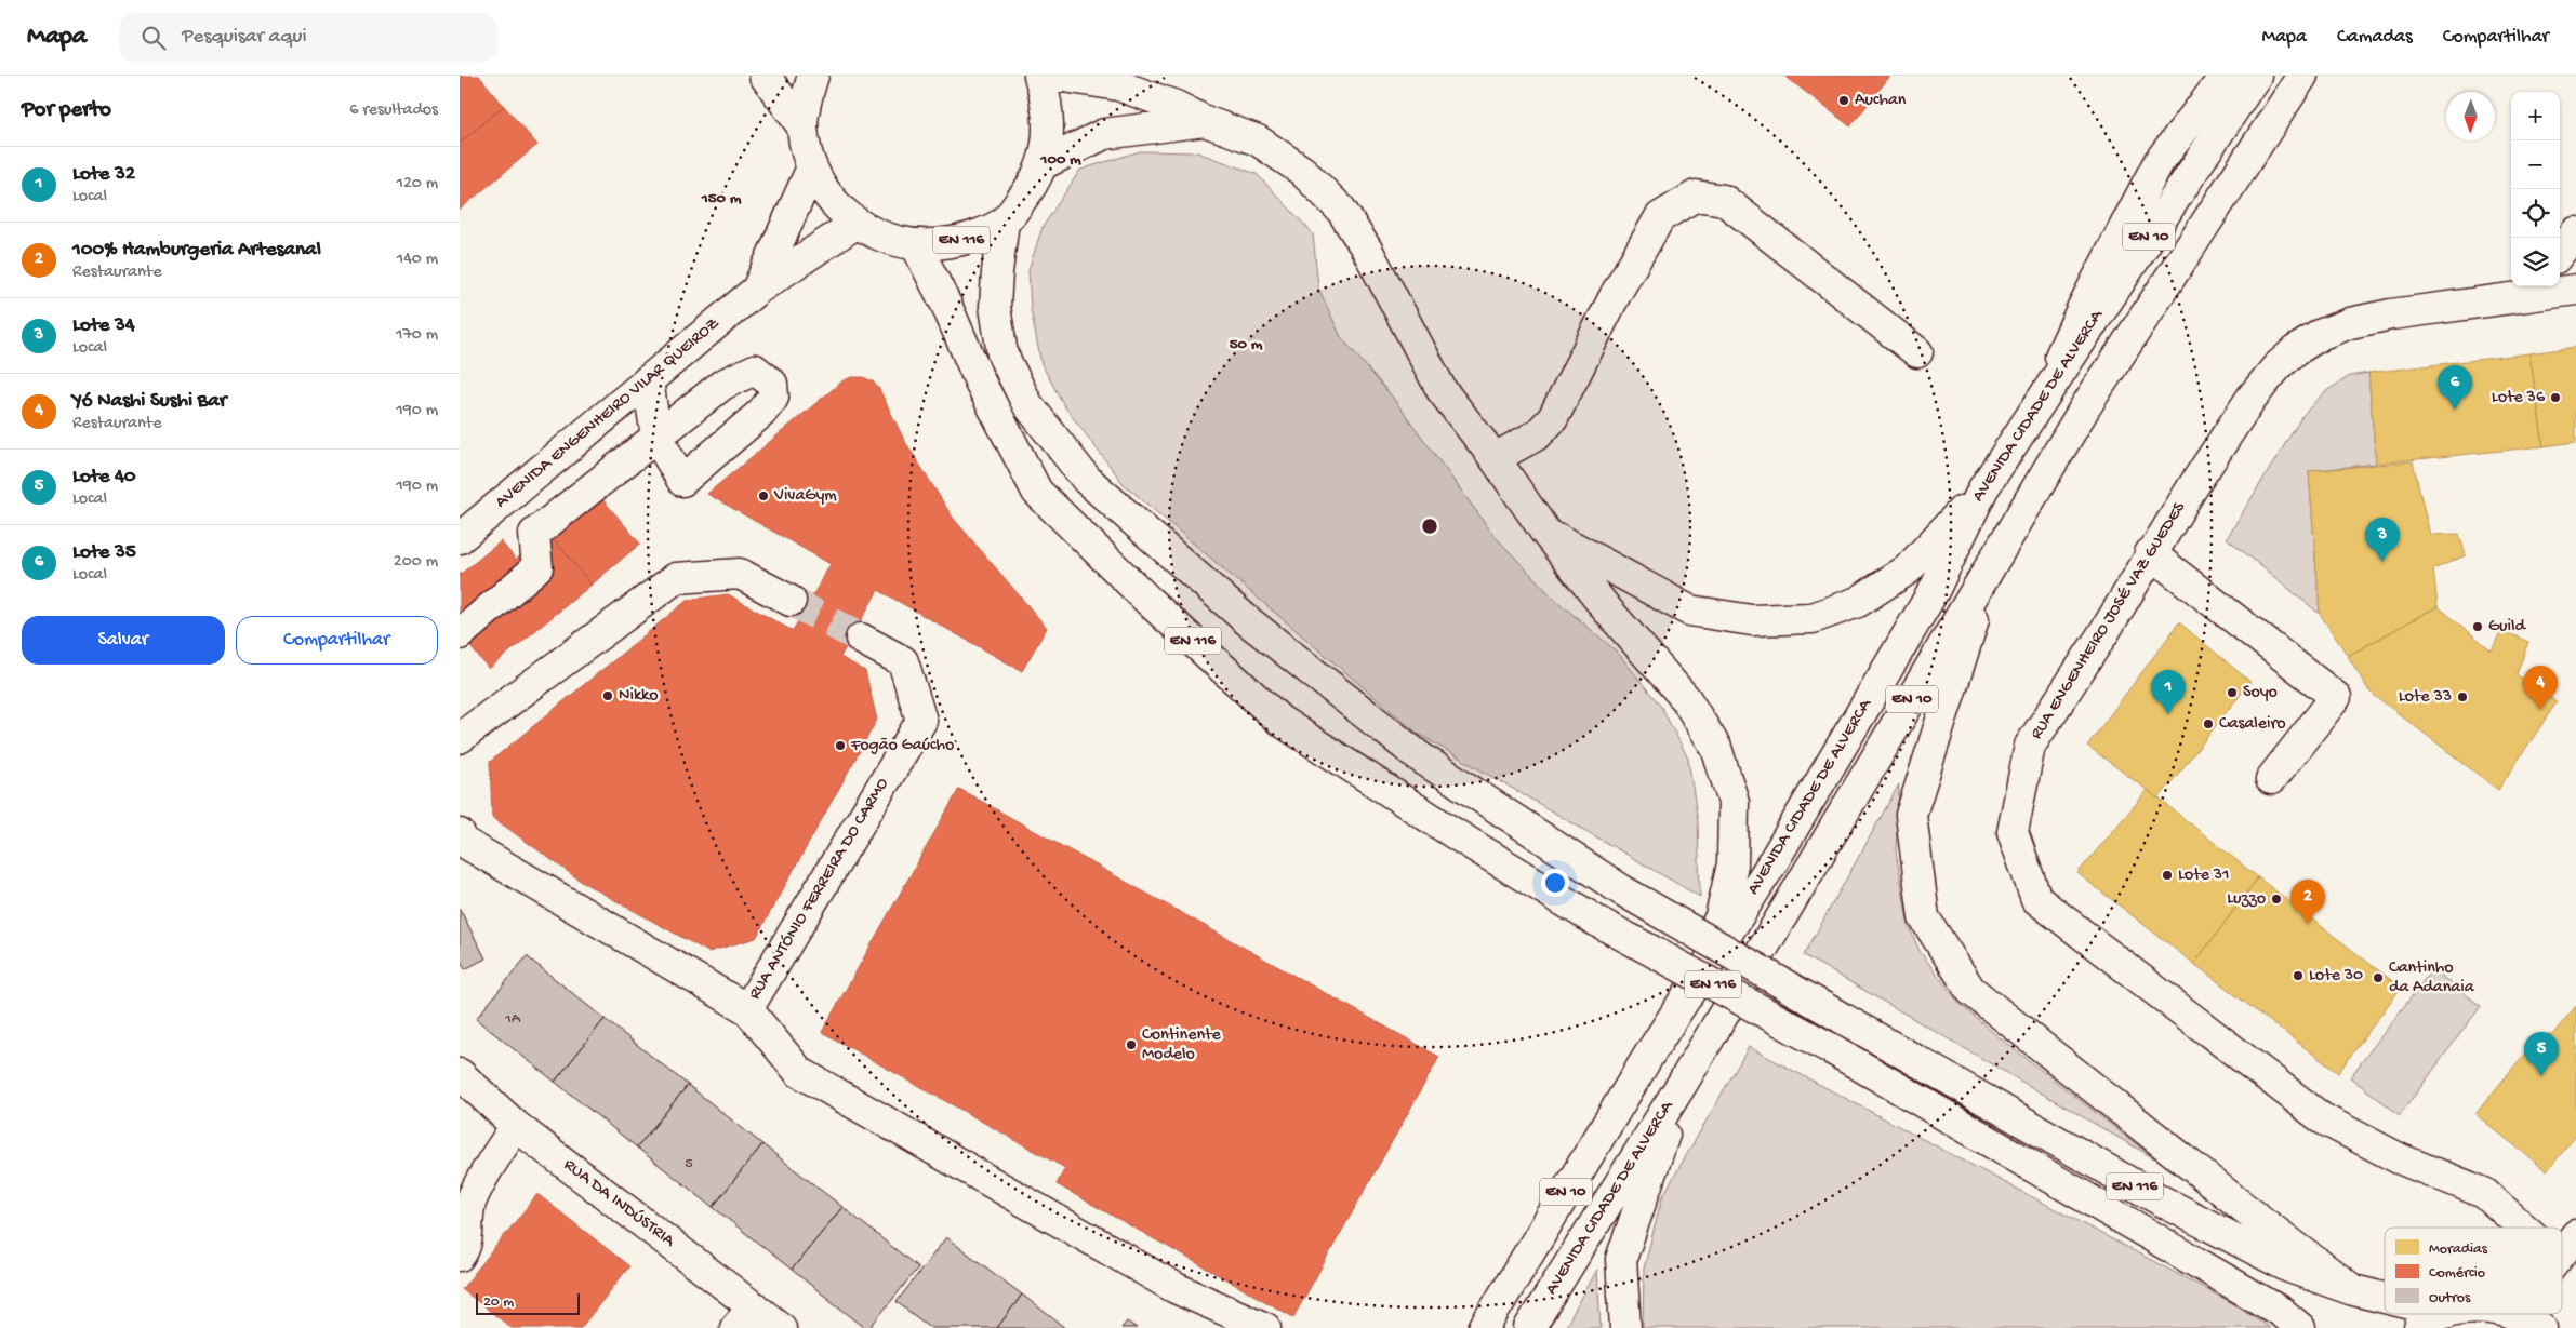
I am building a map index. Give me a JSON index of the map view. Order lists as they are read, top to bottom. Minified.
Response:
{"streets":{"main road":["EN 10","EN 116","AVENIDA CIDADE DE ALVERCA","AVENIDA ENGENHEIRO VILAR QUEIROZ","RUA ENGENHEIRO JOSÉ VAZ GUEDES","RUA ANTÓNIO FERREIRA DO CARMO","RUA DA INDÚSTRIA"]},"crossings":[["EN 116","AVENIDA ENGENHEIRO VILAR QUEIROZ"]],"places":["Auchan","Lote 36","VivaGym","Guild","Soyo","Nikko","Lote 33","Casaleiro","Fogão Gaúcho","Lote 31","Luzzo","Lote 30","Cantinho da Adanaia","Continente Modelo"],"house_numbers":["1A","5"],"legend":["Moradias","Comércio","Outros"],"scale_bar":"20 m","north":"bottom","page":{"header":"Mapa","search":"Pesquisar aqui","nav":["Mapa","Camadas","Compartilhar"],"heading":["Por perto","6 resultados"],"map_buttons":["+","−"],"list":[{"mark":"1","name":"Lote 32","note":"Local","value":"120 m"},{"mark":"2","name":"100% Hamburgeria Artesanal","note":"Restaurante","value":"140 m"},{"mark":"3","name":"Lote 34","note":"Local","value":"170 m"},{"mark":"4","name":"Yó Nashi Sushi Bar","note":"Restaurante","value":"190 m"},{"mark":"5","name":"Lote 40","note":"Local","value":"190 m"},{"mark":"6","name":"Lote 35","note":"Local","value":"200 m"}],"pins":["6","3","4","1","2","5"],"buttons":["Salvar","Compartilhar"],"scale":"20 m"},"rings":["100 m","150 m","50 m"]}
